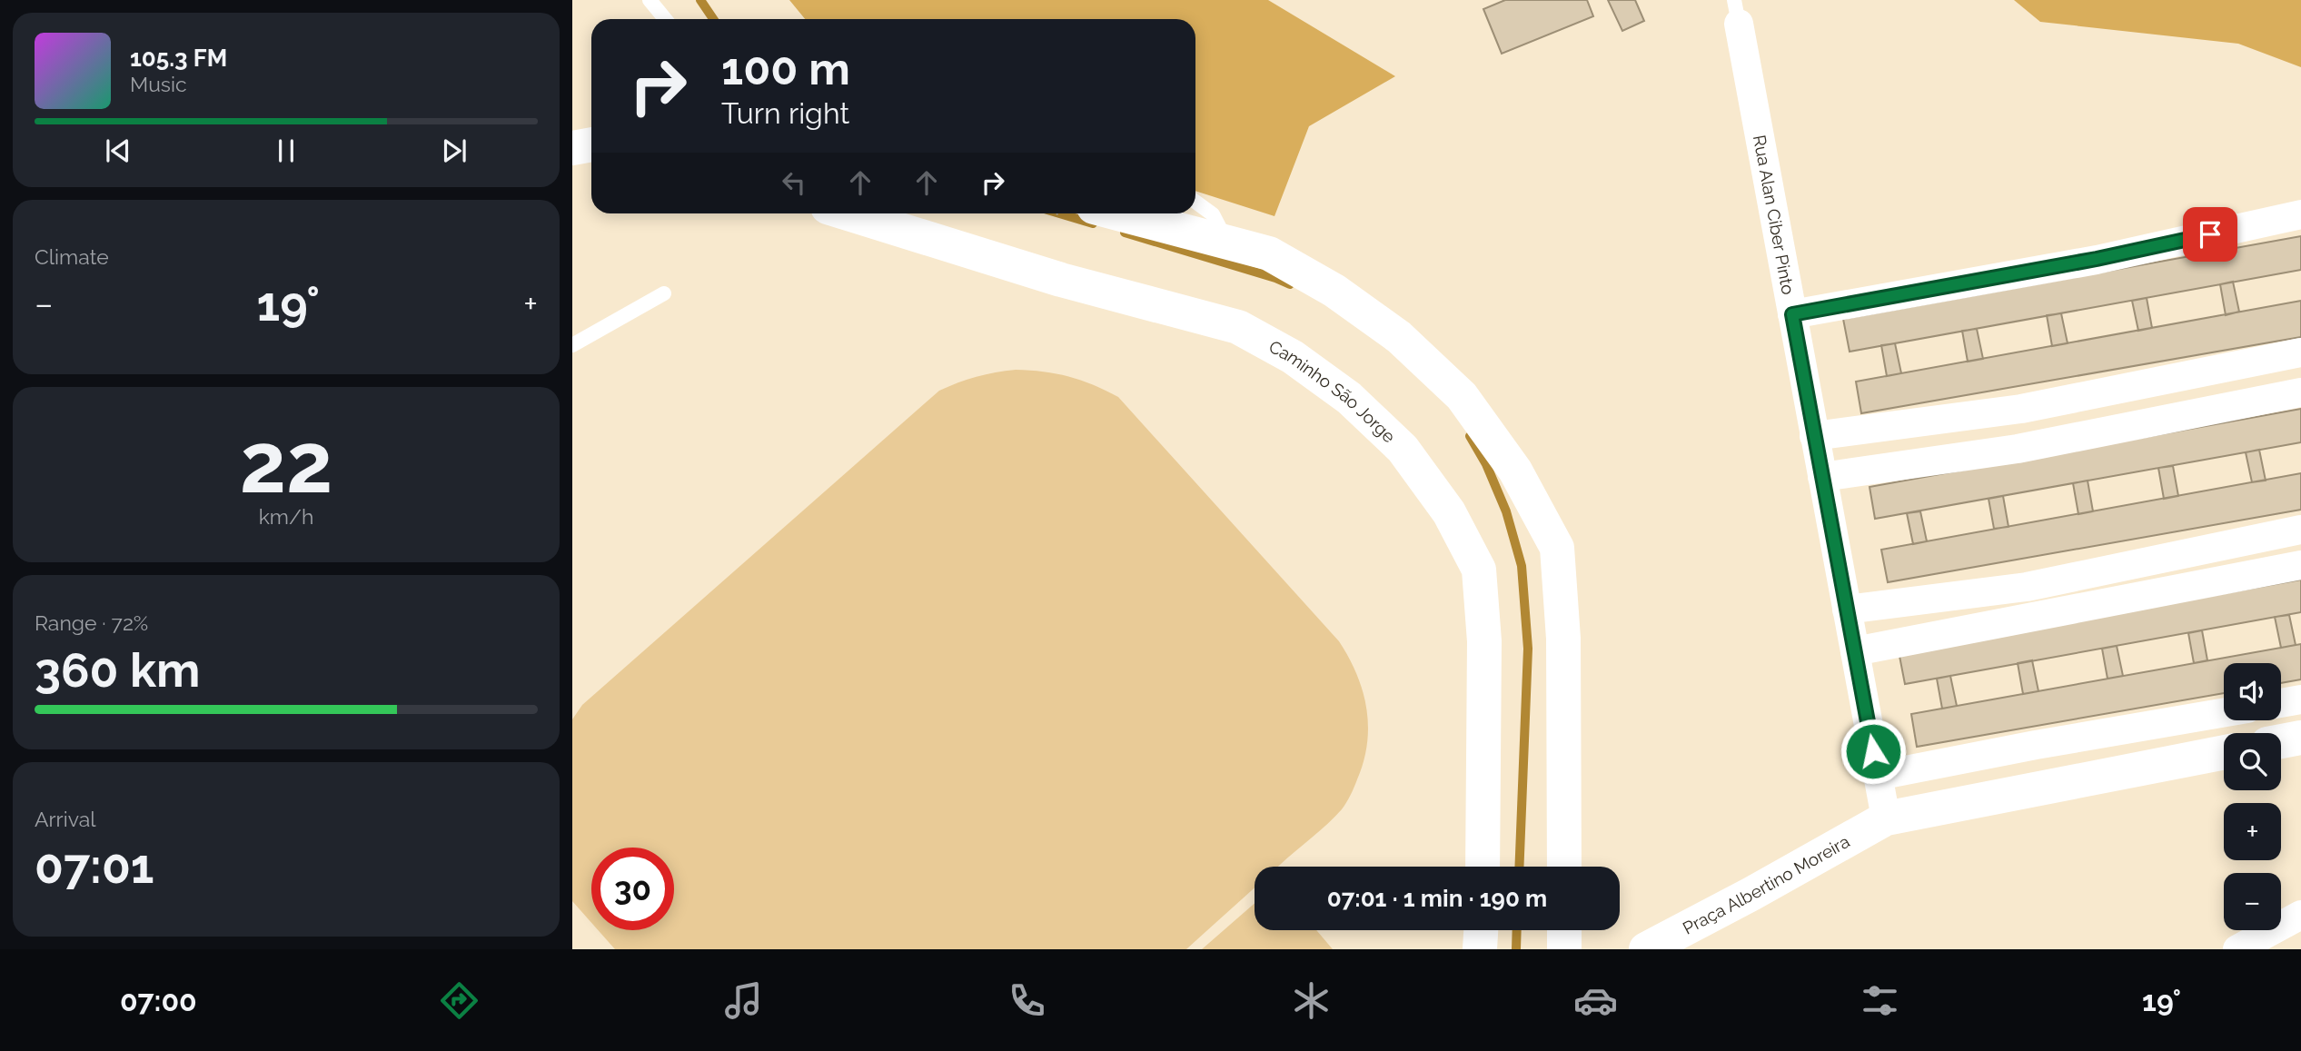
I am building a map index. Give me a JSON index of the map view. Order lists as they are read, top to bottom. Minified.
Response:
{"streets":{"street":["Rua Alan Ciber Pinto","Caminho São Jorge","Praça Albertino Moreira"]},"crossings":[["Rua Alan Ciber Pinto","Praça Albertino Moreira"]],"page":{"turn":["100 m","Turn right"],"song":["105.3 FM","Music"],"tile":["Climate",["22","km/h"],["Range · 72%","360 km"],["Arrival","07:01"]],"heat":["−","19°","+"],"map_buttons":["+","−"],"limit":"30","trip":"07:01 · 1 min · 190 m","tabs":["07:00","19°"]}}
